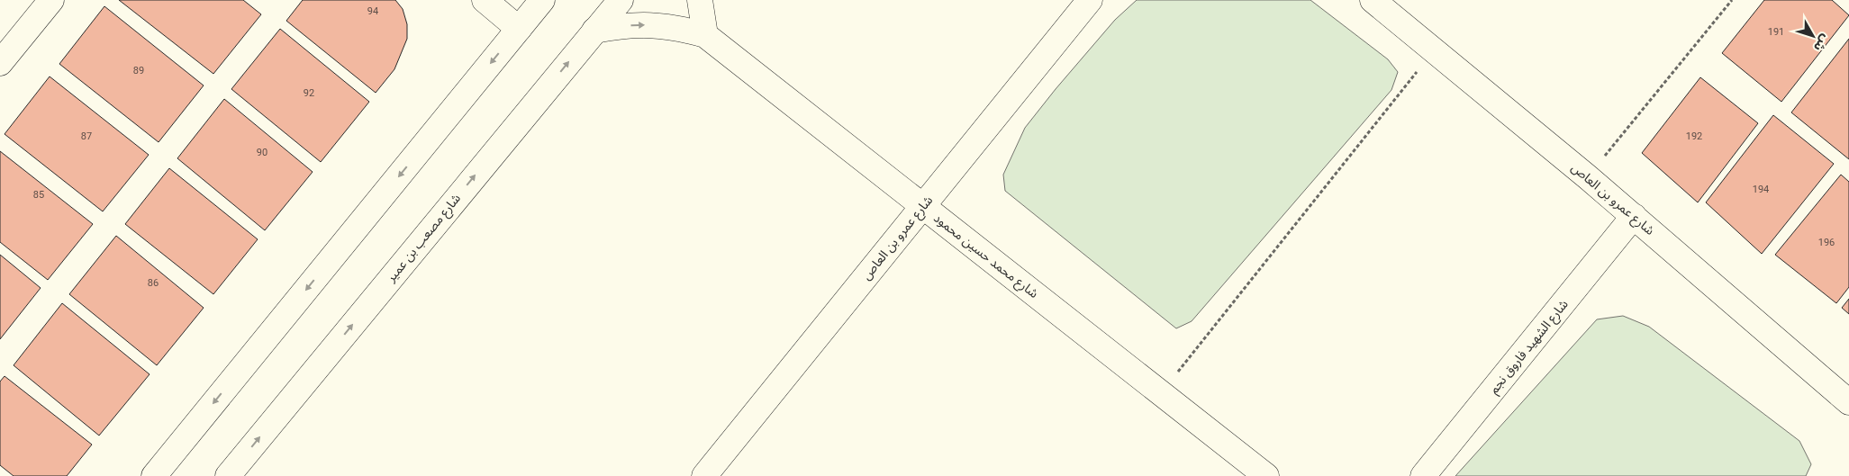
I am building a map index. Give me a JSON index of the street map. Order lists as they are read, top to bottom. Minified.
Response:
{"streets":{"street":["شارع عمرو بن العاص","شارع مصعب بن عمير","شارع محمد حسين محمود","شارع الشهيد فاروق نجم"]},"crossings":[["شارع عمرو بن العاص","شارع محمد حسين محمود"],["شارع عمرو بن العاص","شارع الشهيد فاروق نجم"],["شارع مصعب بن عمير","شارع محمد حسين محمود"]],"house_numbers":["94","191","89","92","87","192","90","194","85","196","86"],"north":"bottom right"}
